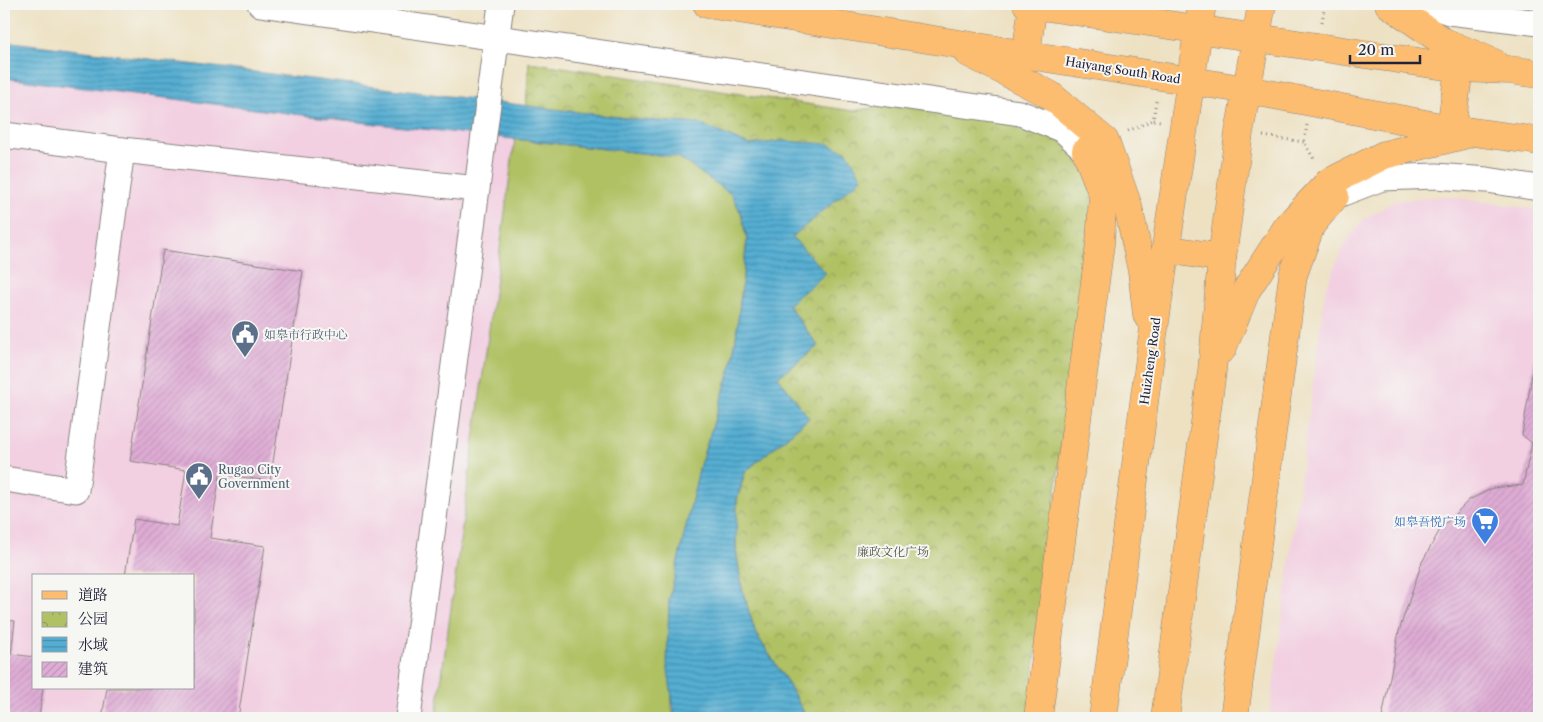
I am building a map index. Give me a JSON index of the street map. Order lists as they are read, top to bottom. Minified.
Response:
{"streets":{"main road":["Haiyang South Road","Huizheng Road"]},"crossings":[["Haiyang South Road","Huizheng Road"]],"parks":["廉政文化广场"],"places":{"public building":["如皋市行政中心","Rugao City Government"],"supermarket":["如皋吾悦广场"]},"legend":["道路","公园","水域","建筑"],"scale_bar":"20 m"}
